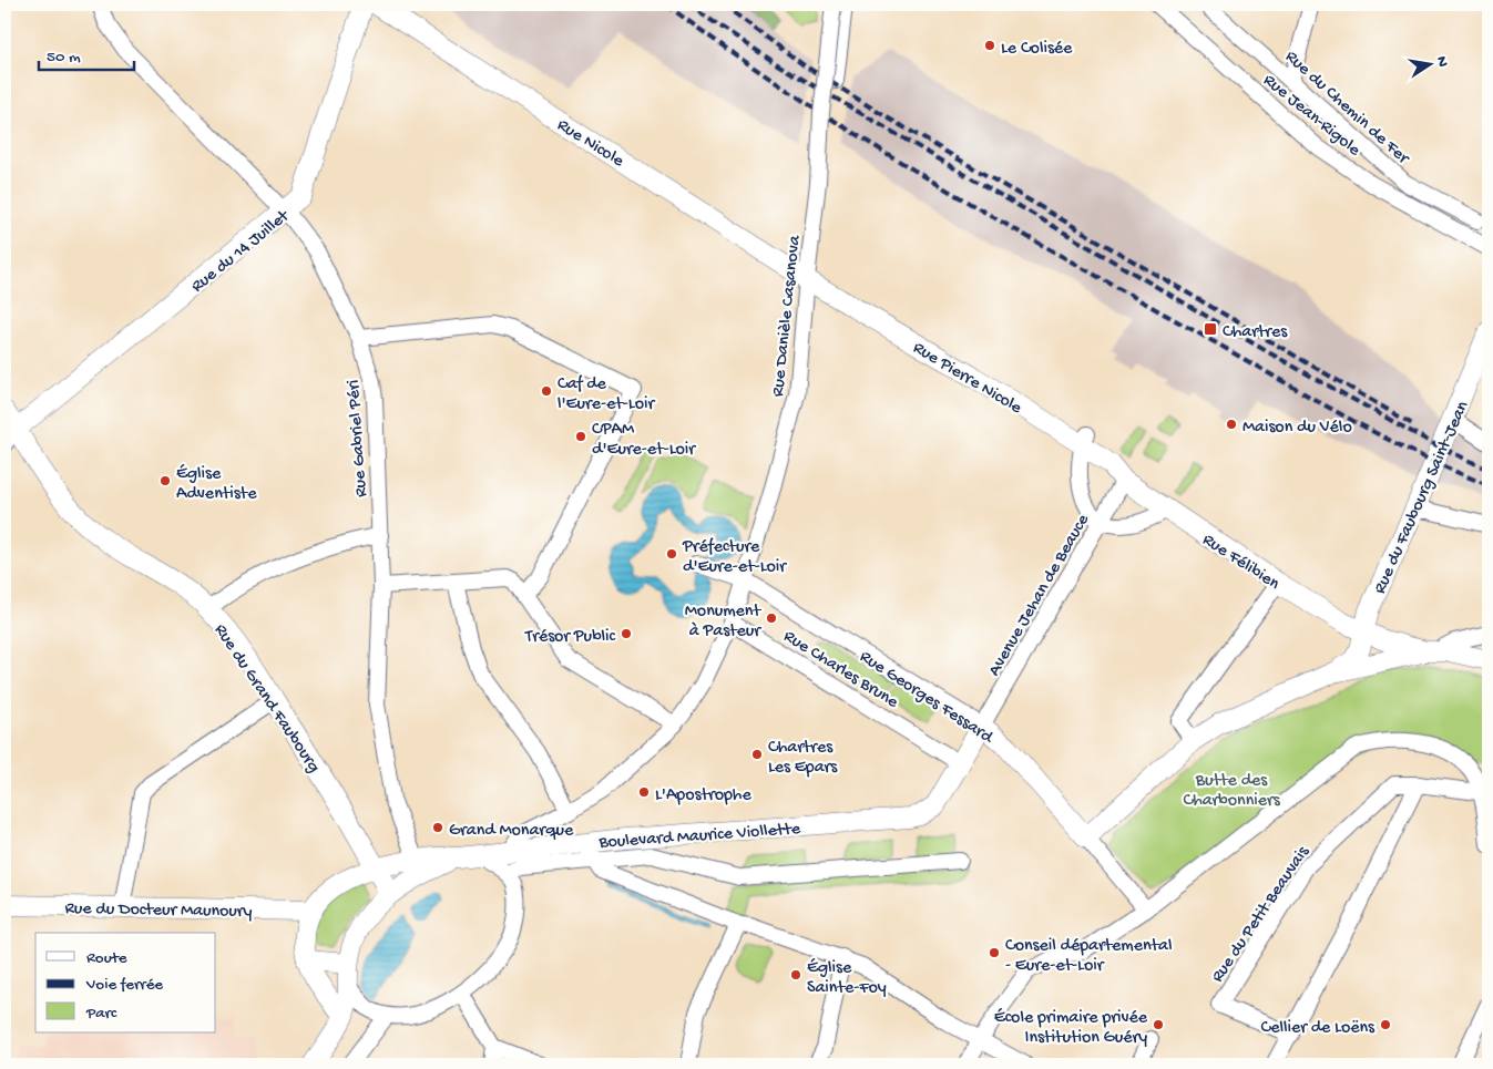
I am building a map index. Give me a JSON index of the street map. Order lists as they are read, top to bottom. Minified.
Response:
{"streets":{"main road":["Rue Nicole","Rue du 14 Juillet","Rue Pierre Nicole","Rue du Faubourg Saint-Jean","Rue Félibien","Rue Georges Fessard","Rue du Grand Faubourg","Boulevard Maurice Viollette","Rue du Docteur Maunoury"],"street":["Rue du Chemin de Fer","Rue Jean-Rigole","Rue Danièle Casanova","Rue Gabriel Péri","Avenue Jehan de Beauce","Rue Charles Brune","Rue du Petit Beauvais"]},"crossings":[["Rue Nicole","Rue Danièle Casanova"],["Rue Nicole","Rue Pierre Nicole"],["Rue du 14 Juillet","Rue Gabriel Péri"],["Rue du 14 Juillet","Rue du Grand Faubourg"],["Rue Danièle Casanova","Rue Pierre Nicole"],["Rue Danièle Casanova","Rue Charles Brune"],["Rue Danièle Casanova","Rue Georges Fessard"],["Rue Danièle Casanova","Boulevard Maurice Viollette"],["Rue Pierre Nicole","Rue Félibien"],["Rue Pierre Nicole","Avenue Jehan de Beauce"],["Rue du Faubourg Saint-Jean","Rue Félibien"],["Rue Félibien","Avenue Jehan de Beauce"],["Avenue Jehan de Beauce","Rue Georges Fessard"],["Rue Charles Brune","Boulevard Maurice Viollette"],["Rue du Grand Faubourg","Boulevard Maurice Viollette"]],"parks":["Butte des Charbonniers"],"places":{"other":["Le Colisée","Caf de l'Eure-et-Loir","Maison du Vélo","CPAM d'Eure-et-Loir","Église Adventiste","Préfecture d'Eure-et-Loir","Monument à Pasteur","Trésor Public","Chartres Les Epars","L'Apostrophe","Grand Monarque","Conseil départemental - Eure-et-Loir","Église Sainte-Foy","École primaire privée Institution Guéry","Cellier de Loëns"],"transit":["Chartres"]},"legend":["Route","Voie ferrée","Parc"],"scale_bar":"50 m","north":"right"}
